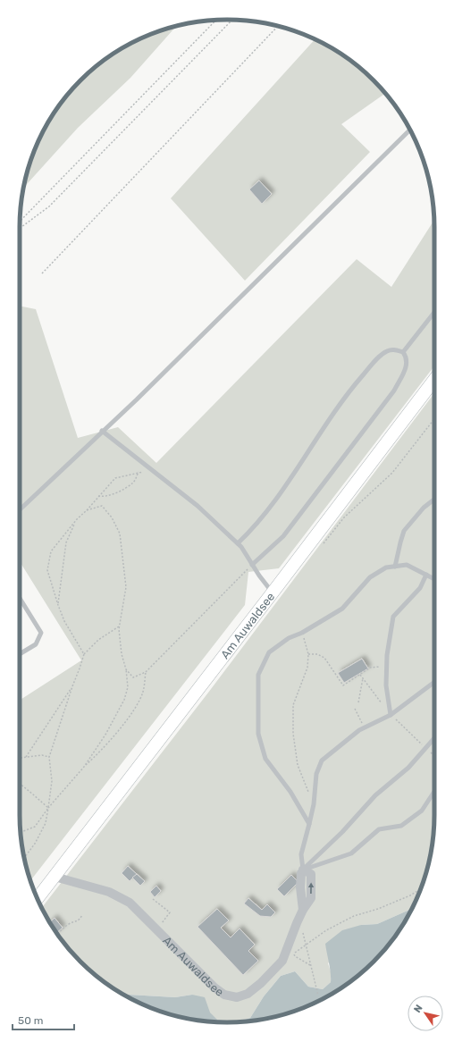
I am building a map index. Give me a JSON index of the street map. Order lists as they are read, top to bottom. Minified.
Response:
{"streets":{"street":["Am Auwaldsee"]},"scale_bar":"50 m","north":"top left"}
